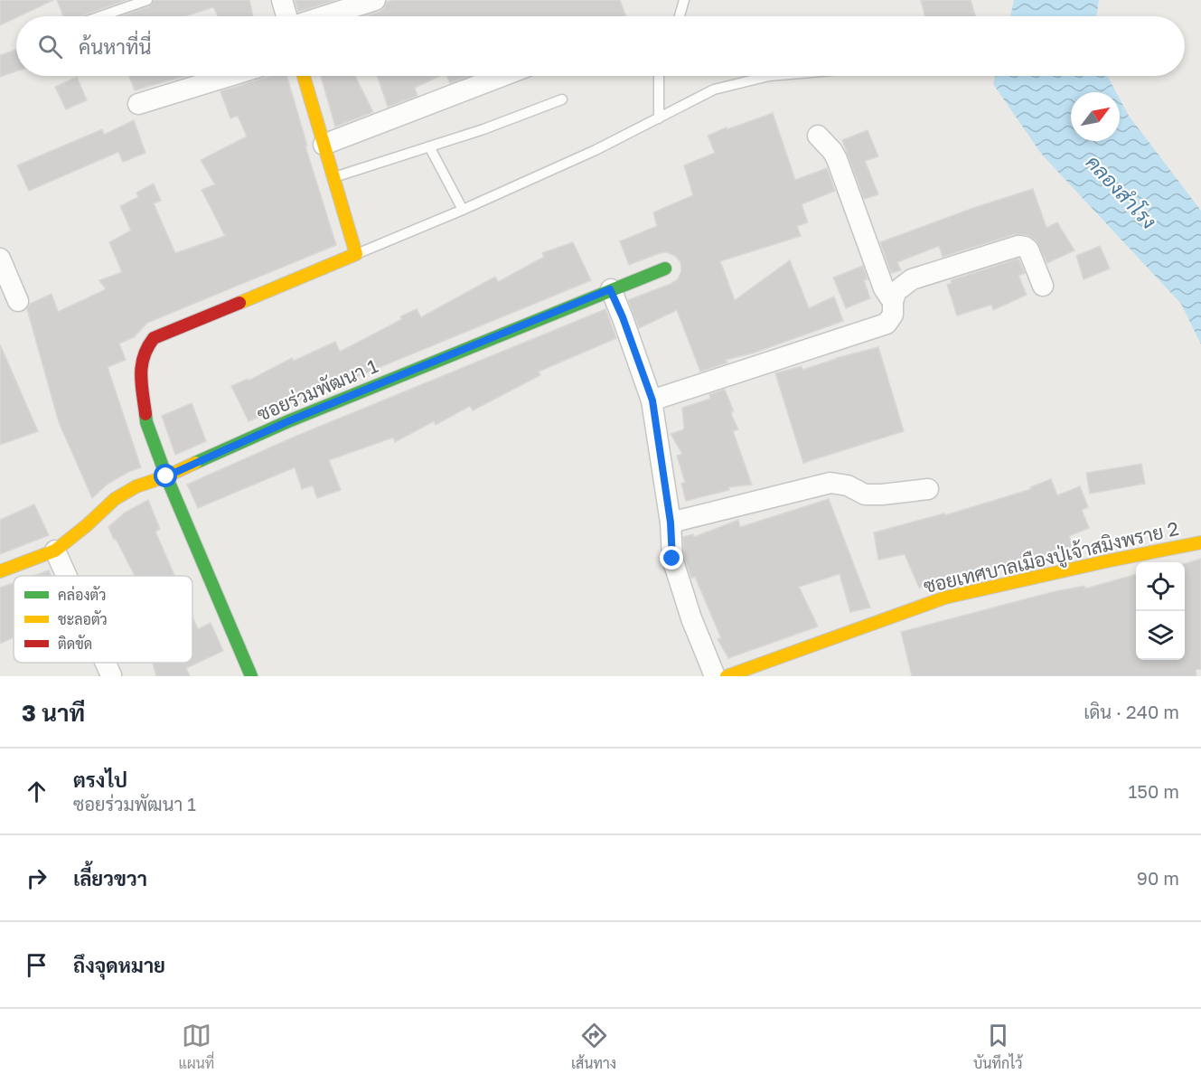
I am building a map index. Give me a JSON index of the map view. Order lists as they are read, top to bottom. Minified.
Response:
{"streets":{"street":["ซอยร่วมพัฒนา 1","ซอยเทศบาลเมืองปู่เจ้าสมิงพราย 2"]},"water":["คลองสำโรง"],"legend":["คล่องตัว","ชะลอตัว","ติดขัด"],"north":"top right","page":{"search":"ค้นหาที่นี่","heading":["3 นาที","เดิน · 240 m"],"list":[["ตรงไป","ซอยร่วมพัฒนา 1","150 m"],["เลี้ยวขวา","90 m"],"ถึงจุดหมาย"],"nav":["แผนที่","เส้นทาง","บันทึกไว้"]}}
